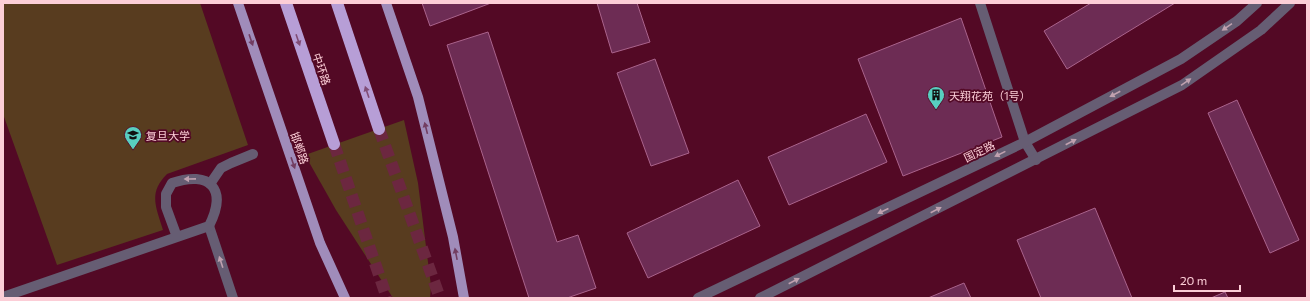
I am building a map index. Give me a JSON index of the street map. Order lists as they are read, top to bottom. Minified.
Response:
{"streets":{"highway":["中环路"],"main road":["邯郸路"],"street":["国定路"]},"one_way":["邯郸路"],"places":{"building":["天翔花苑（1号）"],"school or university":["复旦大学"]},"scale_bar":"20 m"}
